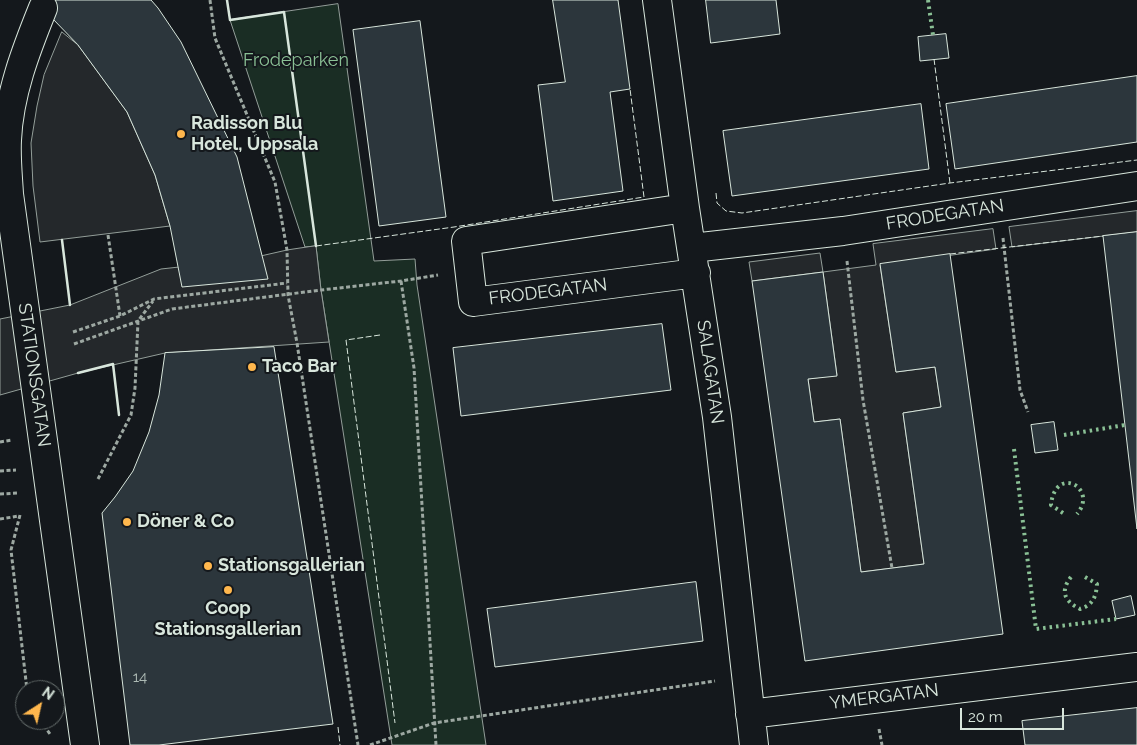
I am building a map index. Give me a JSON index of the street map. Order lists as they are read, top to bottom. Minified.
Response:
{"streets":{"street":["FRODEGATAN","SALAGATAN","STATIONSGATAN","YMERGATAN"]},"crossings":[["FRODEGATAN","SALAGATAN"],["SALAGATAN","YMERGATAN"]],"parks":["Frodeparken"],"places":["Radisson Blu Hotel, Uppsala","Taco Bar","Döner & Co","Stationsgallerian","Coop Stationsgallerian"],"house_numbers":["14"],"scale_bar":"20 m","north":"top right"}
